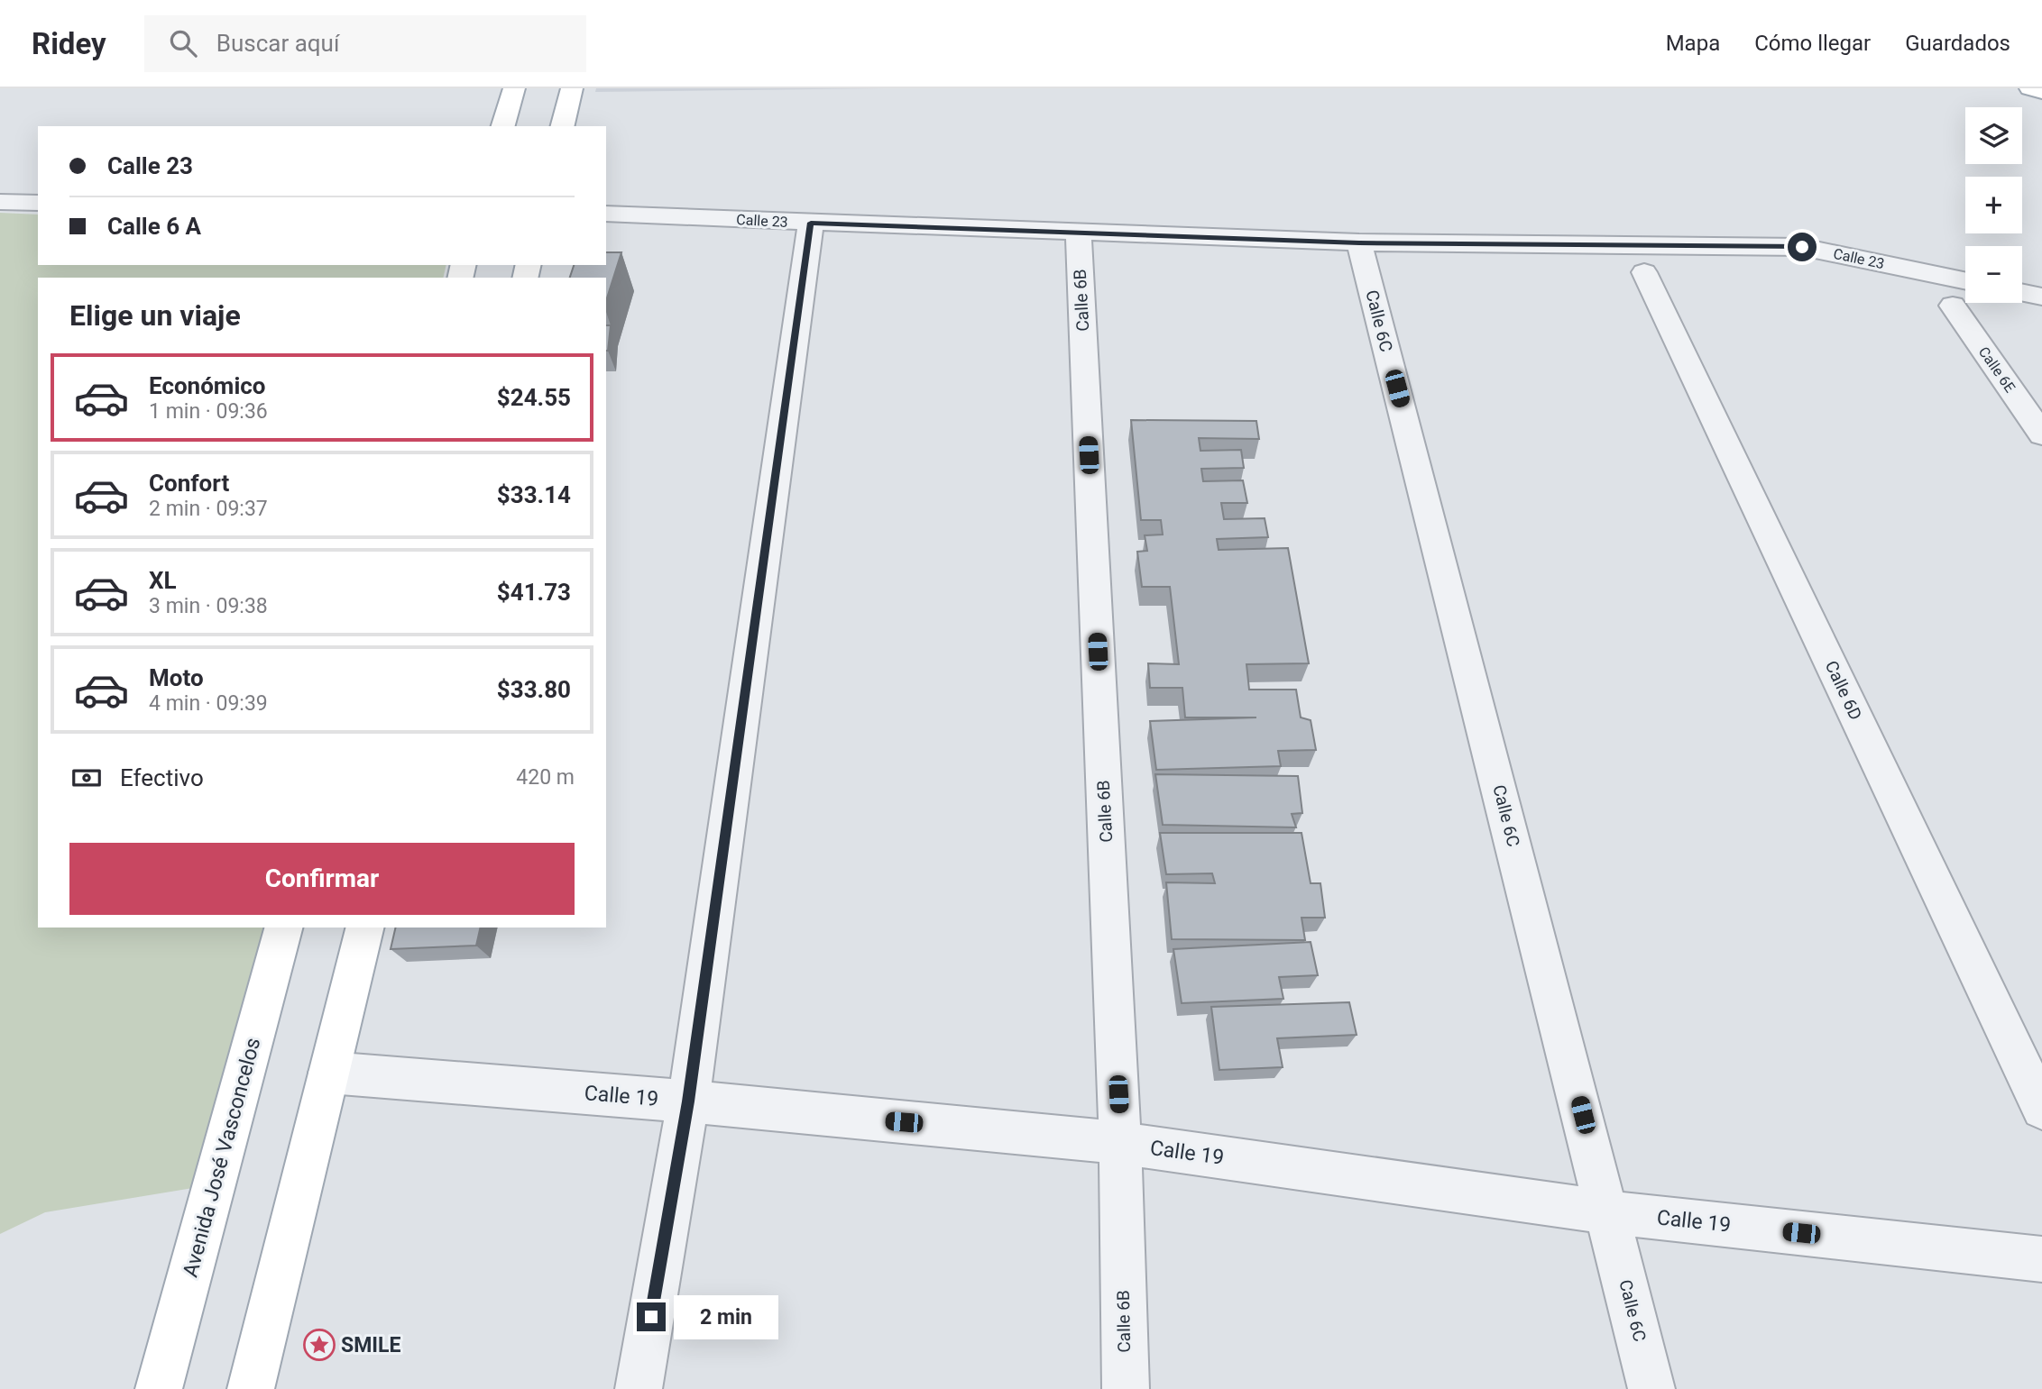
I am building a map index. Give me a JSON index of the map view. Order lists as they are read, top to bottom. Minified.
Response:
{"streets":{"main road":["Avenida José Vasconcelos"],"street":["Calle 23","Calle 6B","Calle 6C","Calle 6E","Calle 6D","Calle 19"]},"crossings":[["Calle 23","Calle 6B"],["Calle 23","Calle 6C"],["Calle 6B","Calle 19"],["Calle 6C","Calle 19"]],"places":{"place":["SMILE"]},"page":{"header":"Ridey","search":"Buscar aquí","nav":["Mapa","Cómo llegar","Guardados"],"map_buttons":["+","−"],"banner":["Calle 23","Calle 6 A"],"heading":"Elige un viaje","list":[{"name":"Económico","note":"1 min · 09:36","value":"$24.55"},{"name":"Confort","note":"2 min · 09:37","value":"$33.14"},{"name":"XL","note":"3 min · 09:38","value":"$41.73"},{"name":"Moto","note":"4 min · 09:39","value":"$33.80"}],"pay":["Efectivo","420 m"],"buttons":"Confirmar","bubble":"2 min"}}
